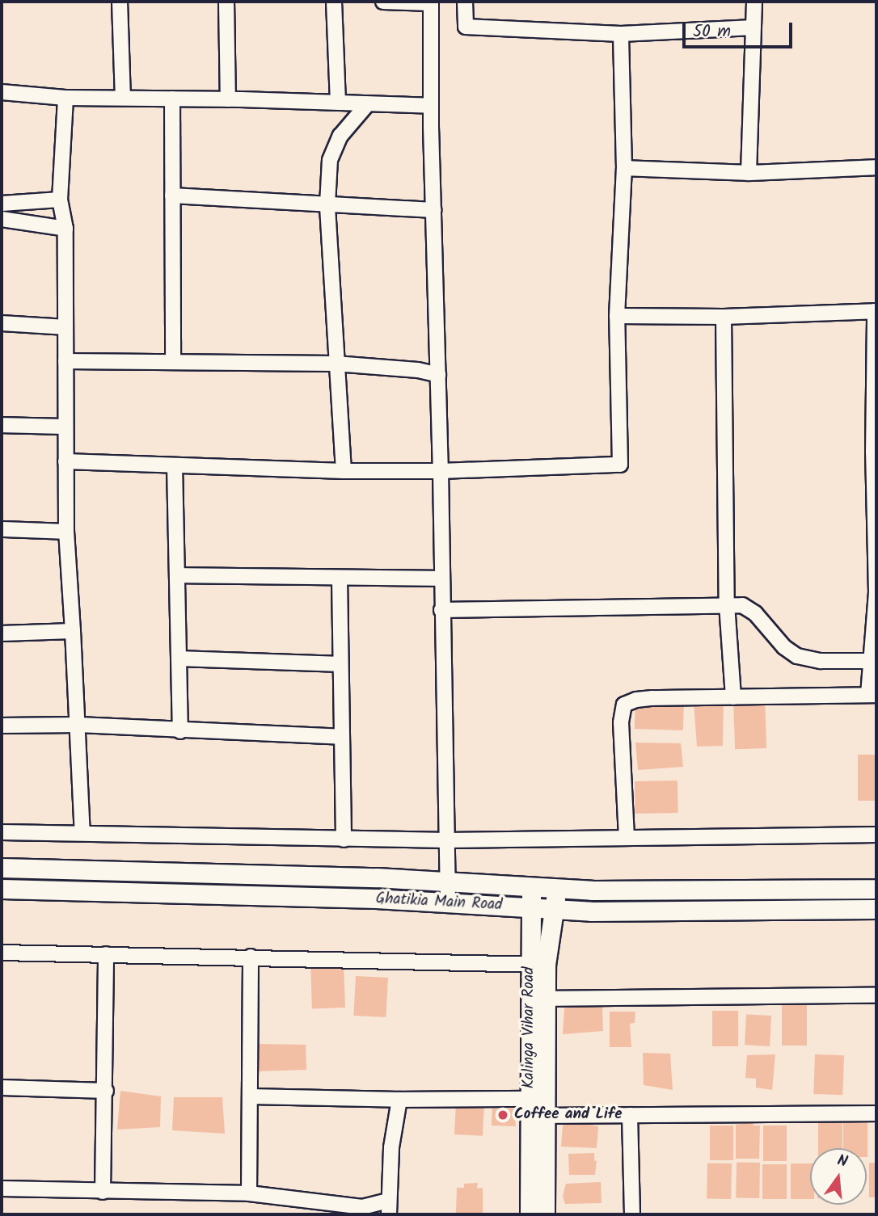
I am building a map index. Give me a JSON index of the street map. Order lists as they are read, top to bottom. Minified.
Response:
{"streets":{"street":["Ghatikia Main Road","Kalinga Vihar Road"]},"crossings":[["Ghatikia Main Road","Kalinga Vihar Road"]],"places":["Coffee and Life"],"scale_bar":"50 m","north":"top"}
